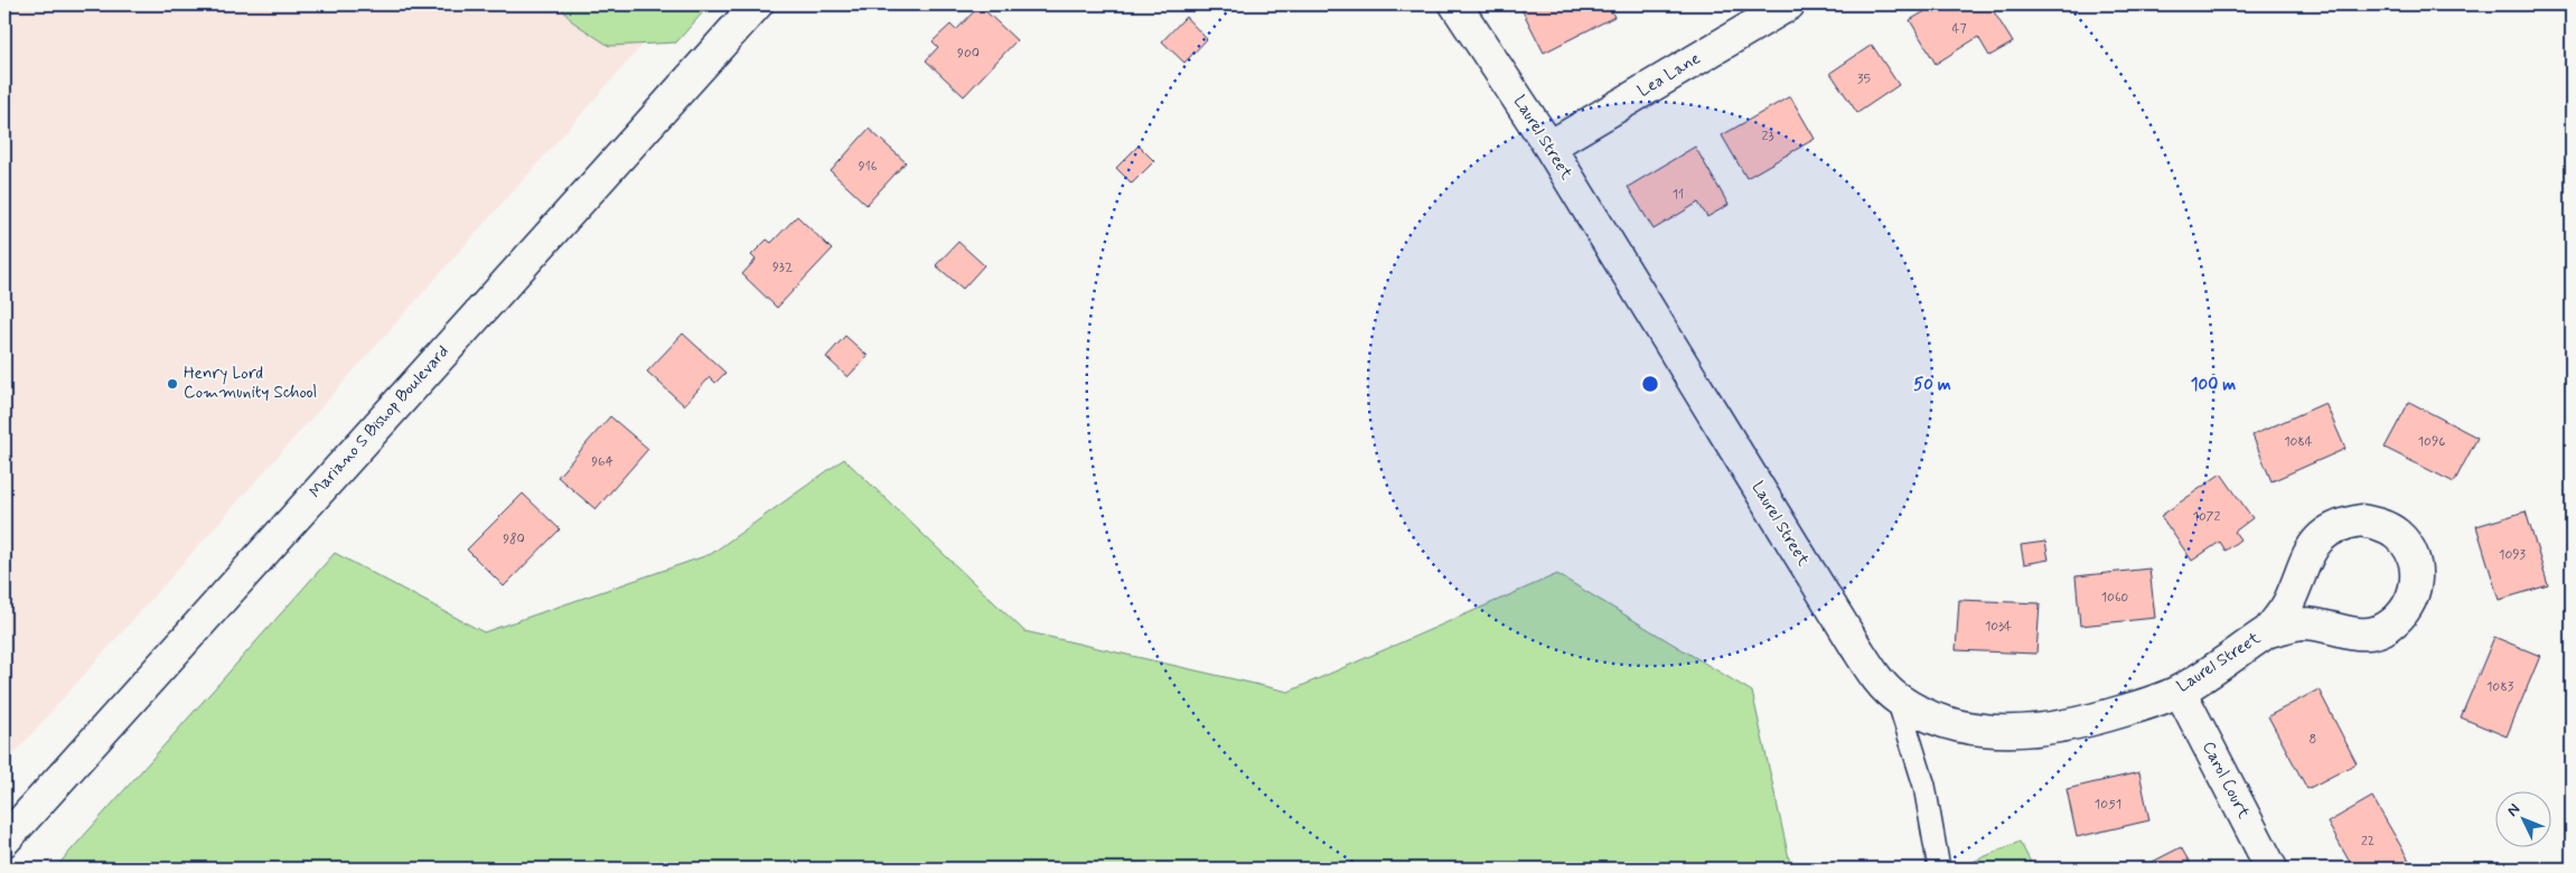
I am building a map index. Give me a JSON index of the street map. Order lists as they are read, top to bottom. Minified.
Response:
{"streets":{"street":["Lea Lane","Laurel Street","Mariano S Bishop Boulevard","Carol Court"]},"crossings":[["Lea Lane","Laurel Street"],["Laurel Street","Carol Court"]],"places":["Henry Lord Community School"],"house_numbers":["47","900","35","23","916","11","932","1084","1096","964","1072","980","1093","1060","1034","1083","8","1051","22"],"north":"top left","rings":["50 m","100 m"]}
